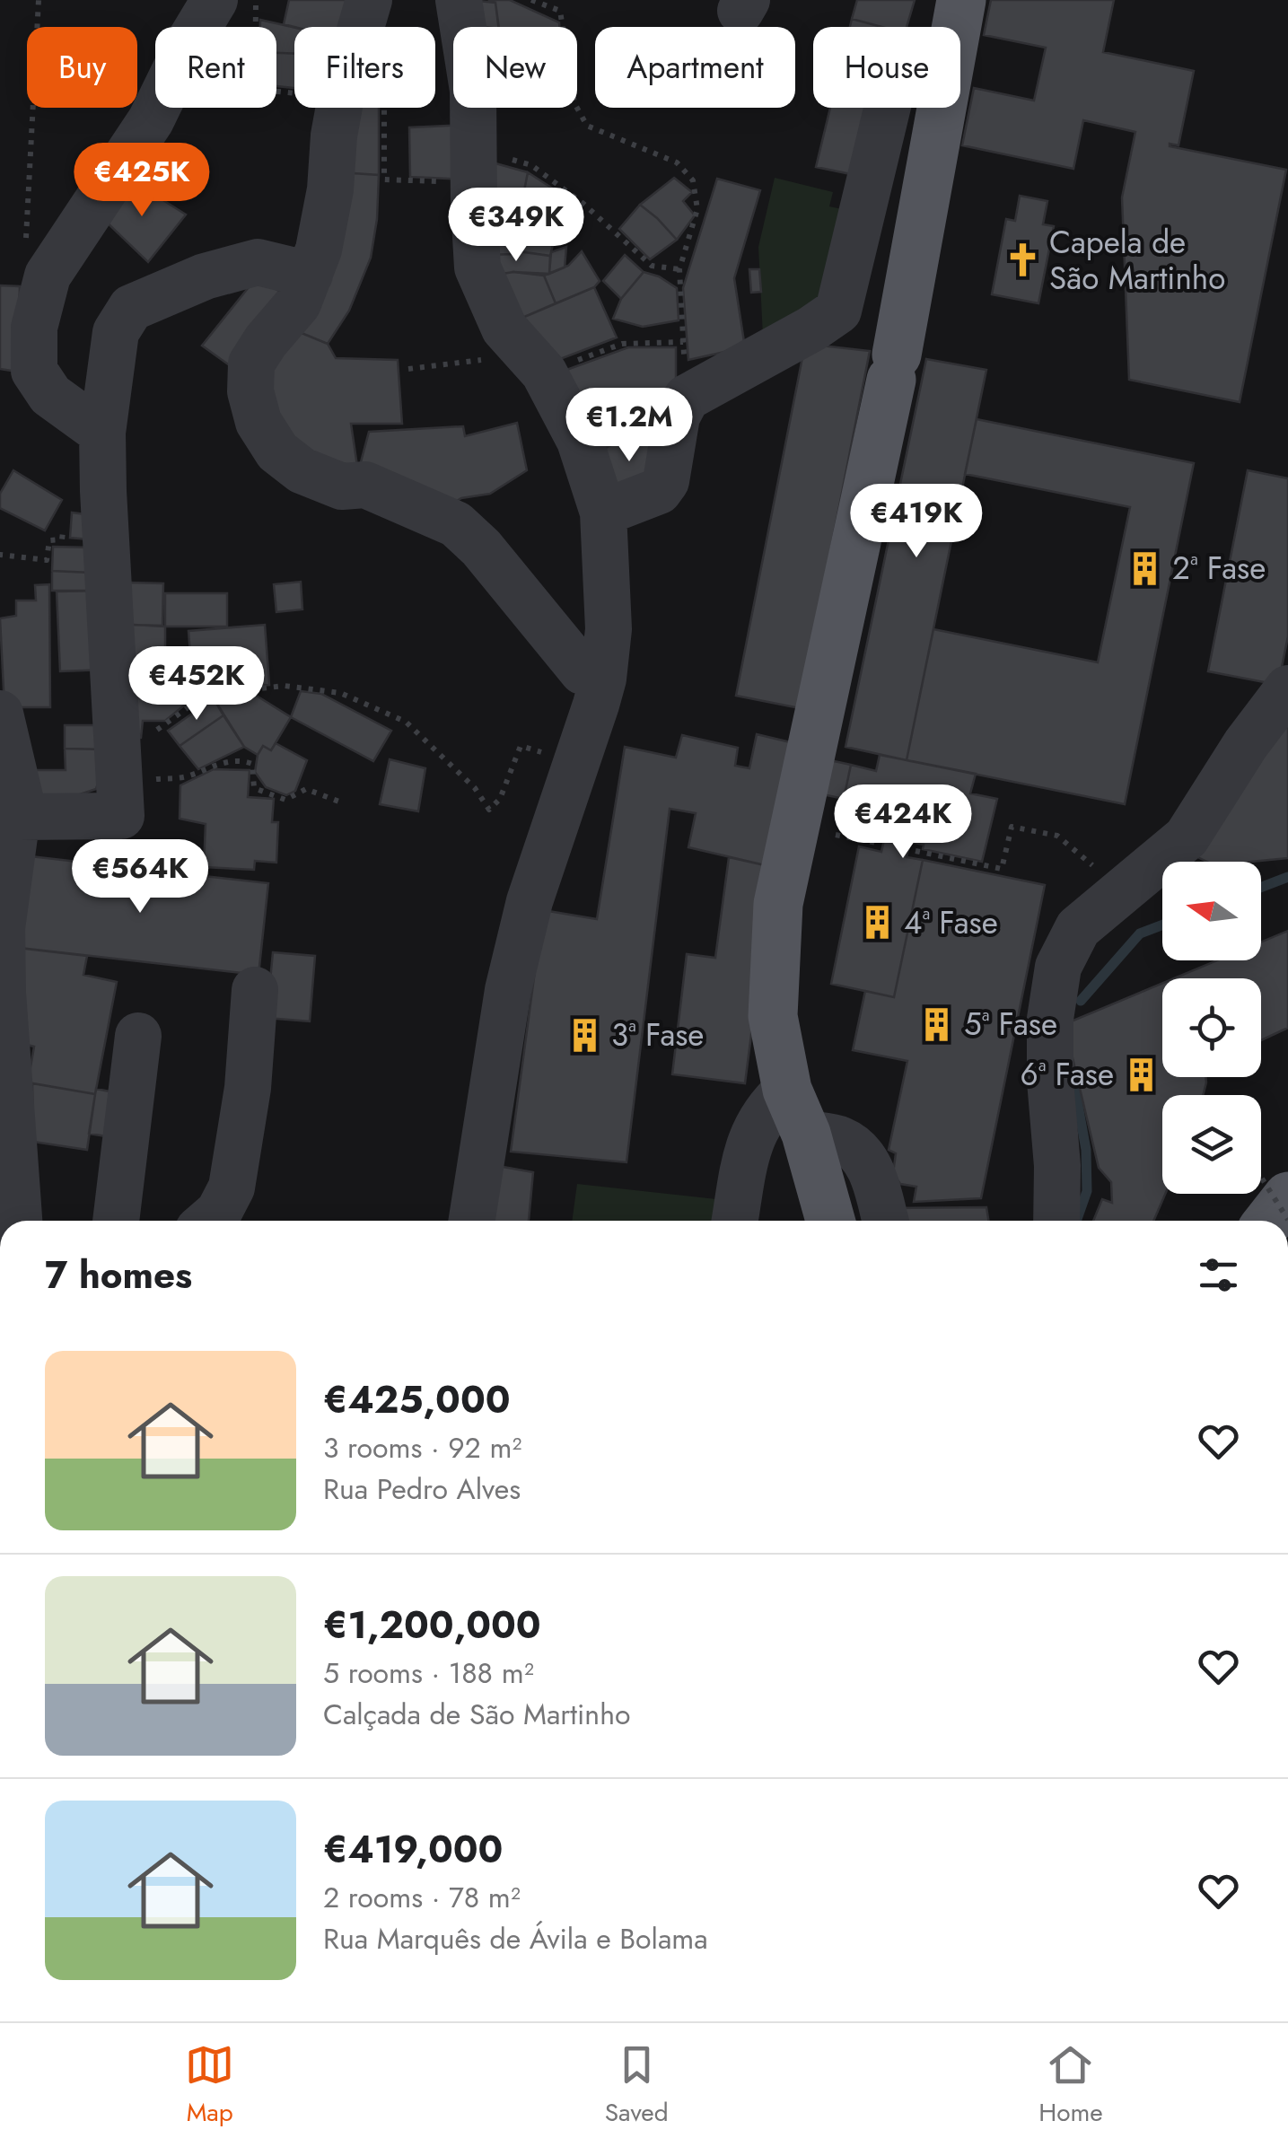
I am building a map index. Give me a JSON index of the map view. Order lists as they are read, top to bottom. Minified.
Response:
{"places":{"church":["Capela de São Martinho"],"building":["2ª Fase","4ª Fase","5ª Fase","3ª Fase","6ª Fase"]},"north":"left","page":{"chip":["Buy","Rent","Filters","New","Apartment","House"],"price":["€425K","€349K","€1.2M","€419K","€452K","€424K","€564K"],"heading":"7 homes","list":[{"name":"€425,000","note":"3 rooms · 92 m² · Rua Pedro Alves"},{"name":"€1,200,000","note":"5 rooms · 188 m² · Calçada de São Martinho"},{"name":"€419,000","note":"2 rooms · 78 m² · Rua Marquês de Ávila e Bolama"}],"tabs":["Map","Saved","Home"]}}
